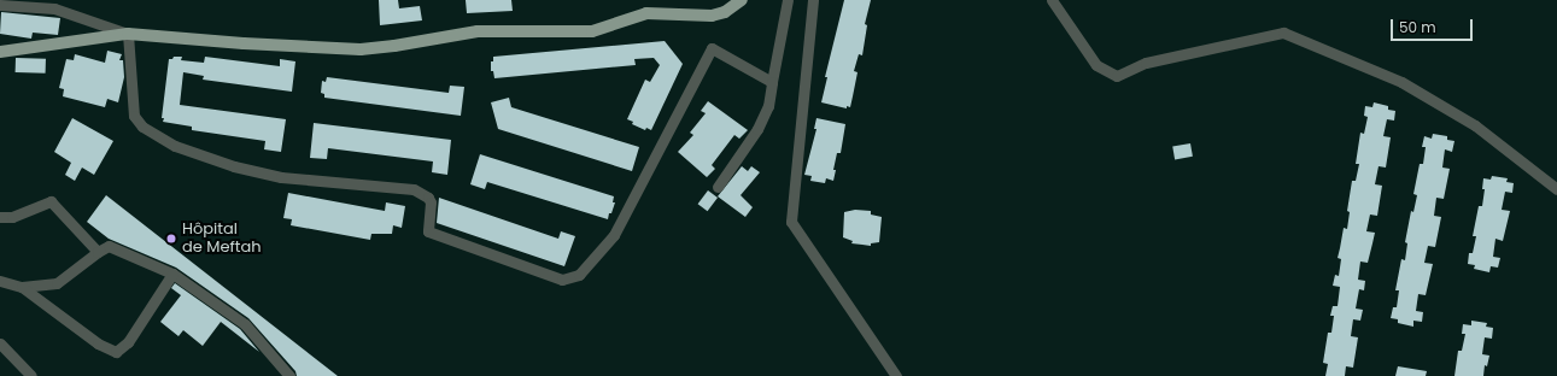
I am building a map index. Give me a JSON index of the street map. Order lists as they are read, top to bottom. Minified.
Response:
{"places":["Hôpital de Meftah"],"scale_bar":"50 m"}
